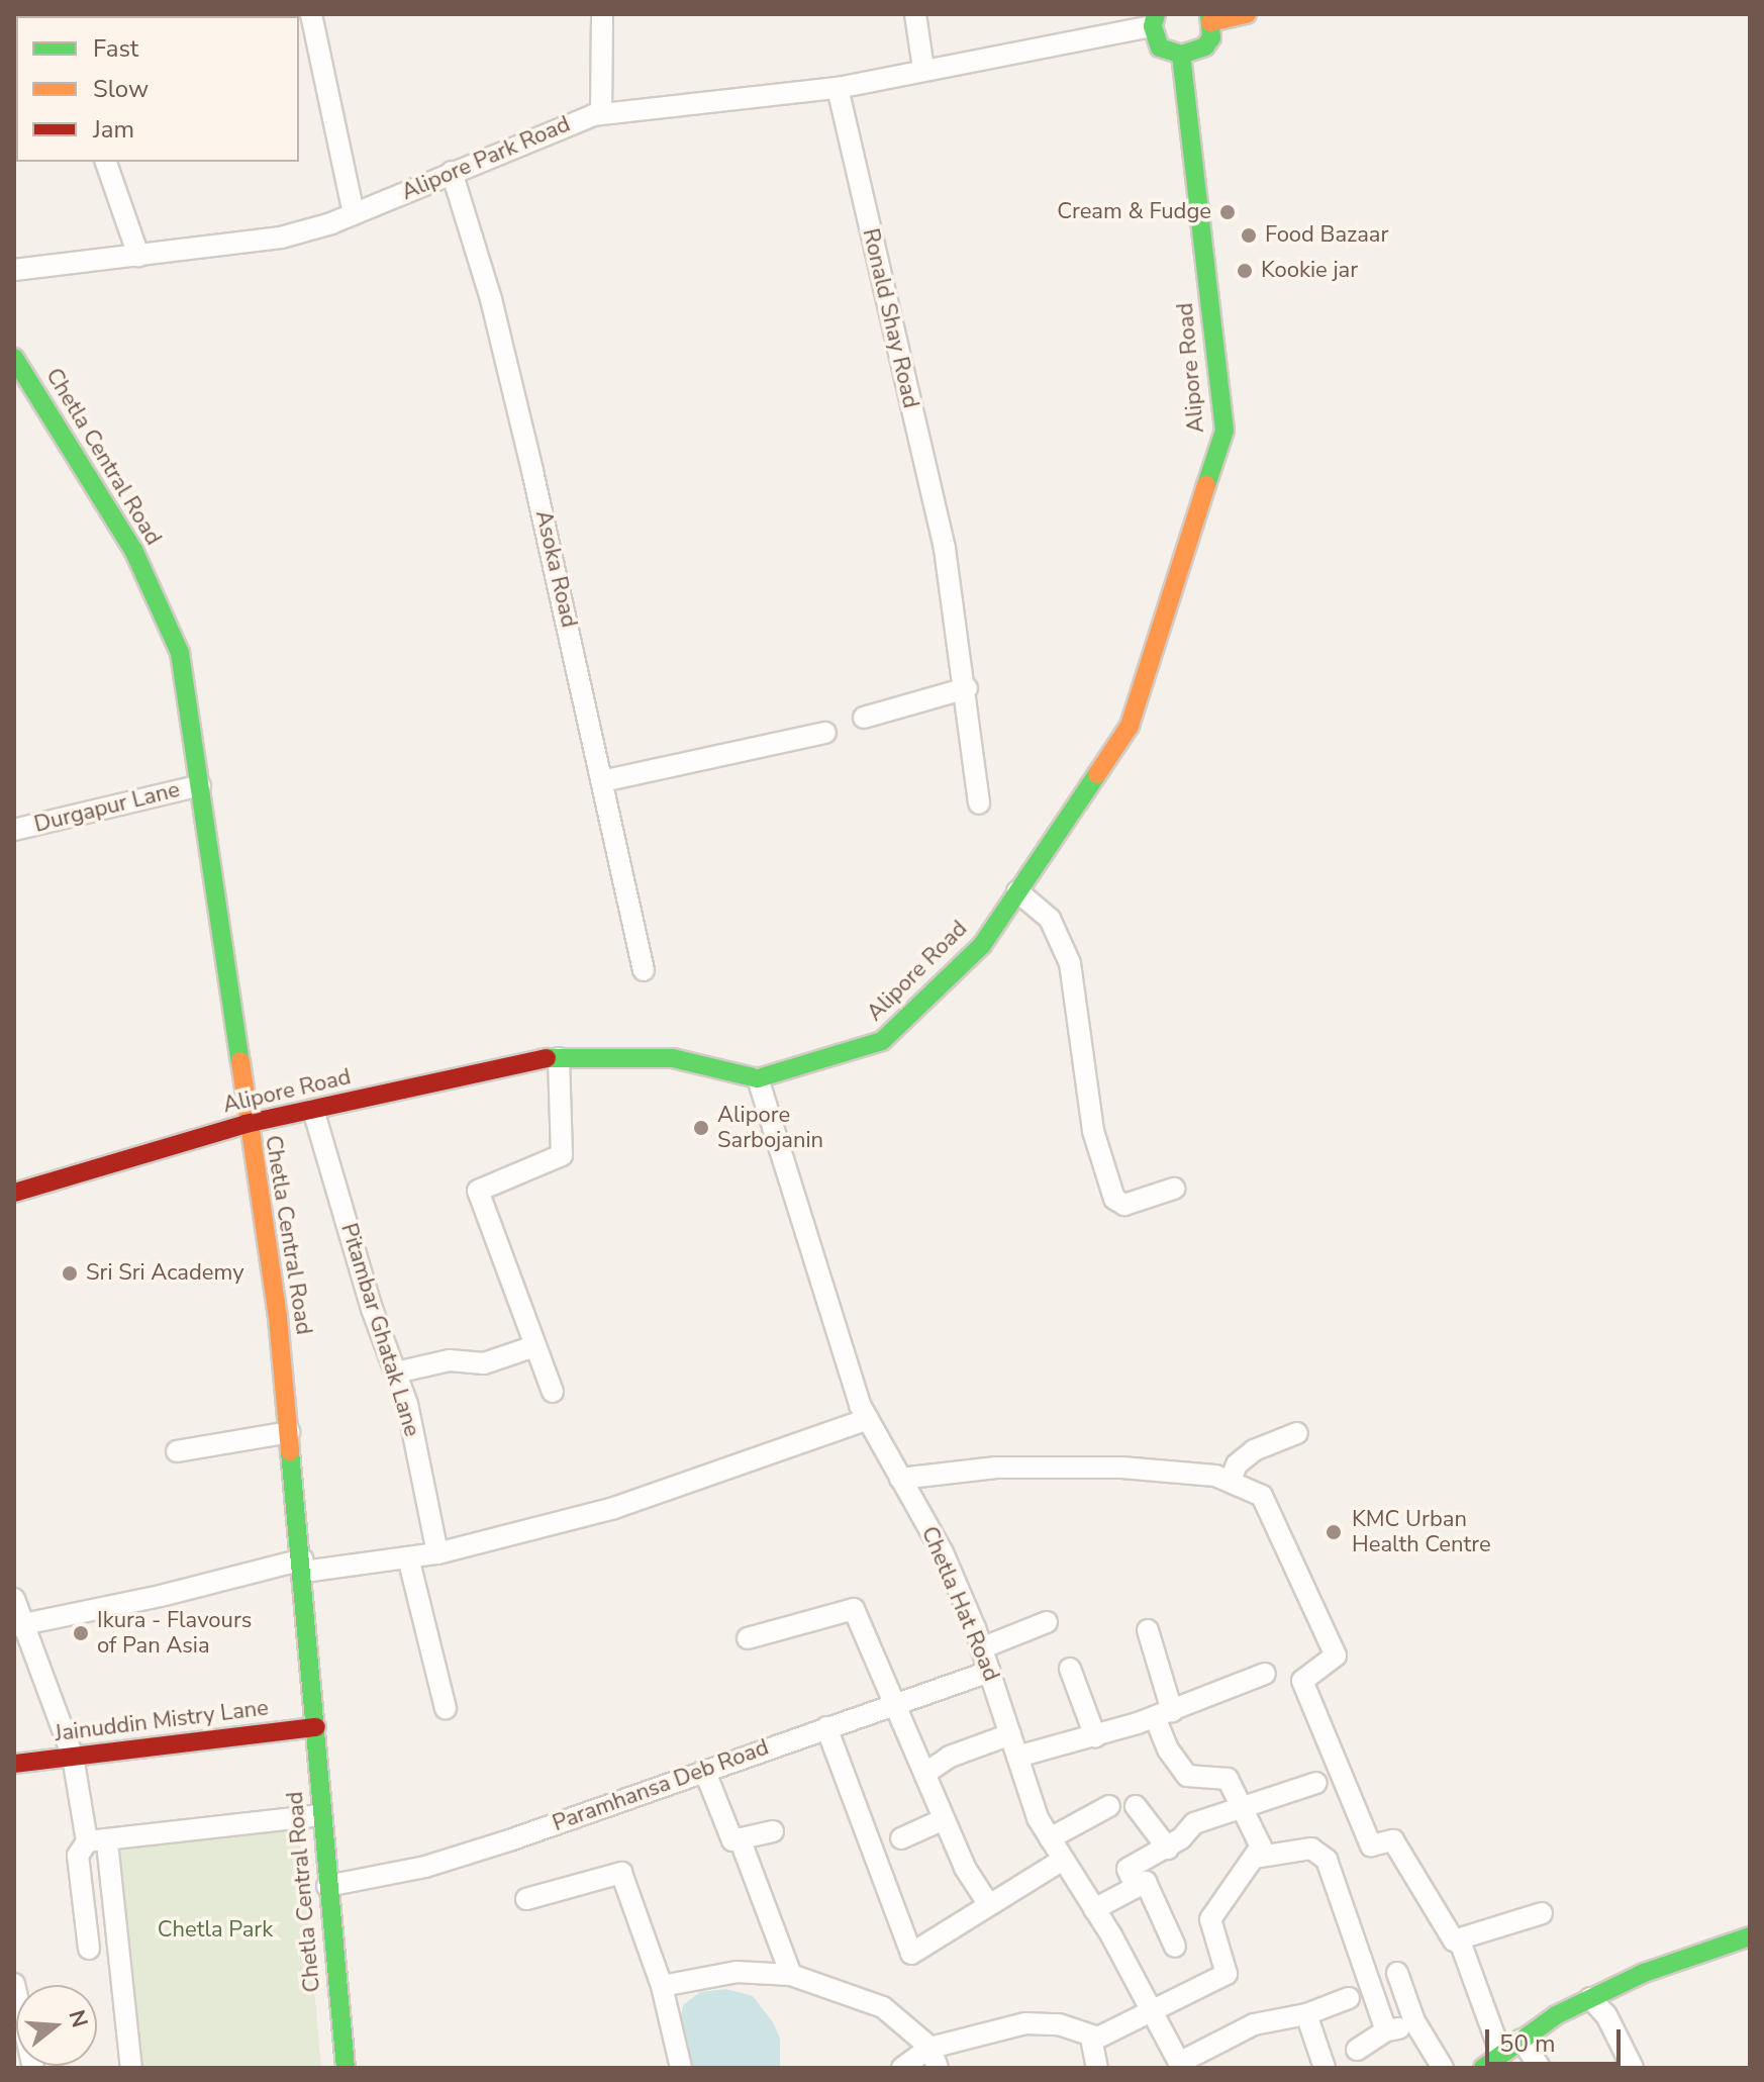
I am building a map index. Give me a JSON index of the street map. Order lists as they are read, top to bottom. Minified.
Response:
{"streets":{"main road":["Alipore Road","Chetla Central Road","Jainuddin Mistry Lane"],"street":["Alipore Park Road","Ronald Shay Road","Asoka Road","Durgapur Lane","Pitambar Ghatak Lane","Chetla Hat Road","Paramhansa Deb Road"]},"crossings":[["Alipore Park Road","Ronald Shay Road"],["Alipore Park Road","Asoka Road"],["Alipore Road","Chetla Central Road"],["Alipore Road","Pitambar Ghatak Lane"],["Alipore Road","Chetla Hat Road"],["Chetla Central Road","Durgapur Lane"],["Chetla Central Road","Jainuddin Mistry Lane"],["Chetla Central Road","Paramhansa Deb Road"],["Chetla Hat Road","Paramhansa Deb Road"]],"parks":["Chetla Park"],"places":["Cream & Fudge","Food Bazaar","Kookie jar","Alipore Sarbojanin","Sri Sri Academy","KMC Urban Health Centre","Ikura - Flavours of Pan Asia"],"legend":["Fast","Slow","Jam"],"scale_bar":"50 m","north":"right"}
